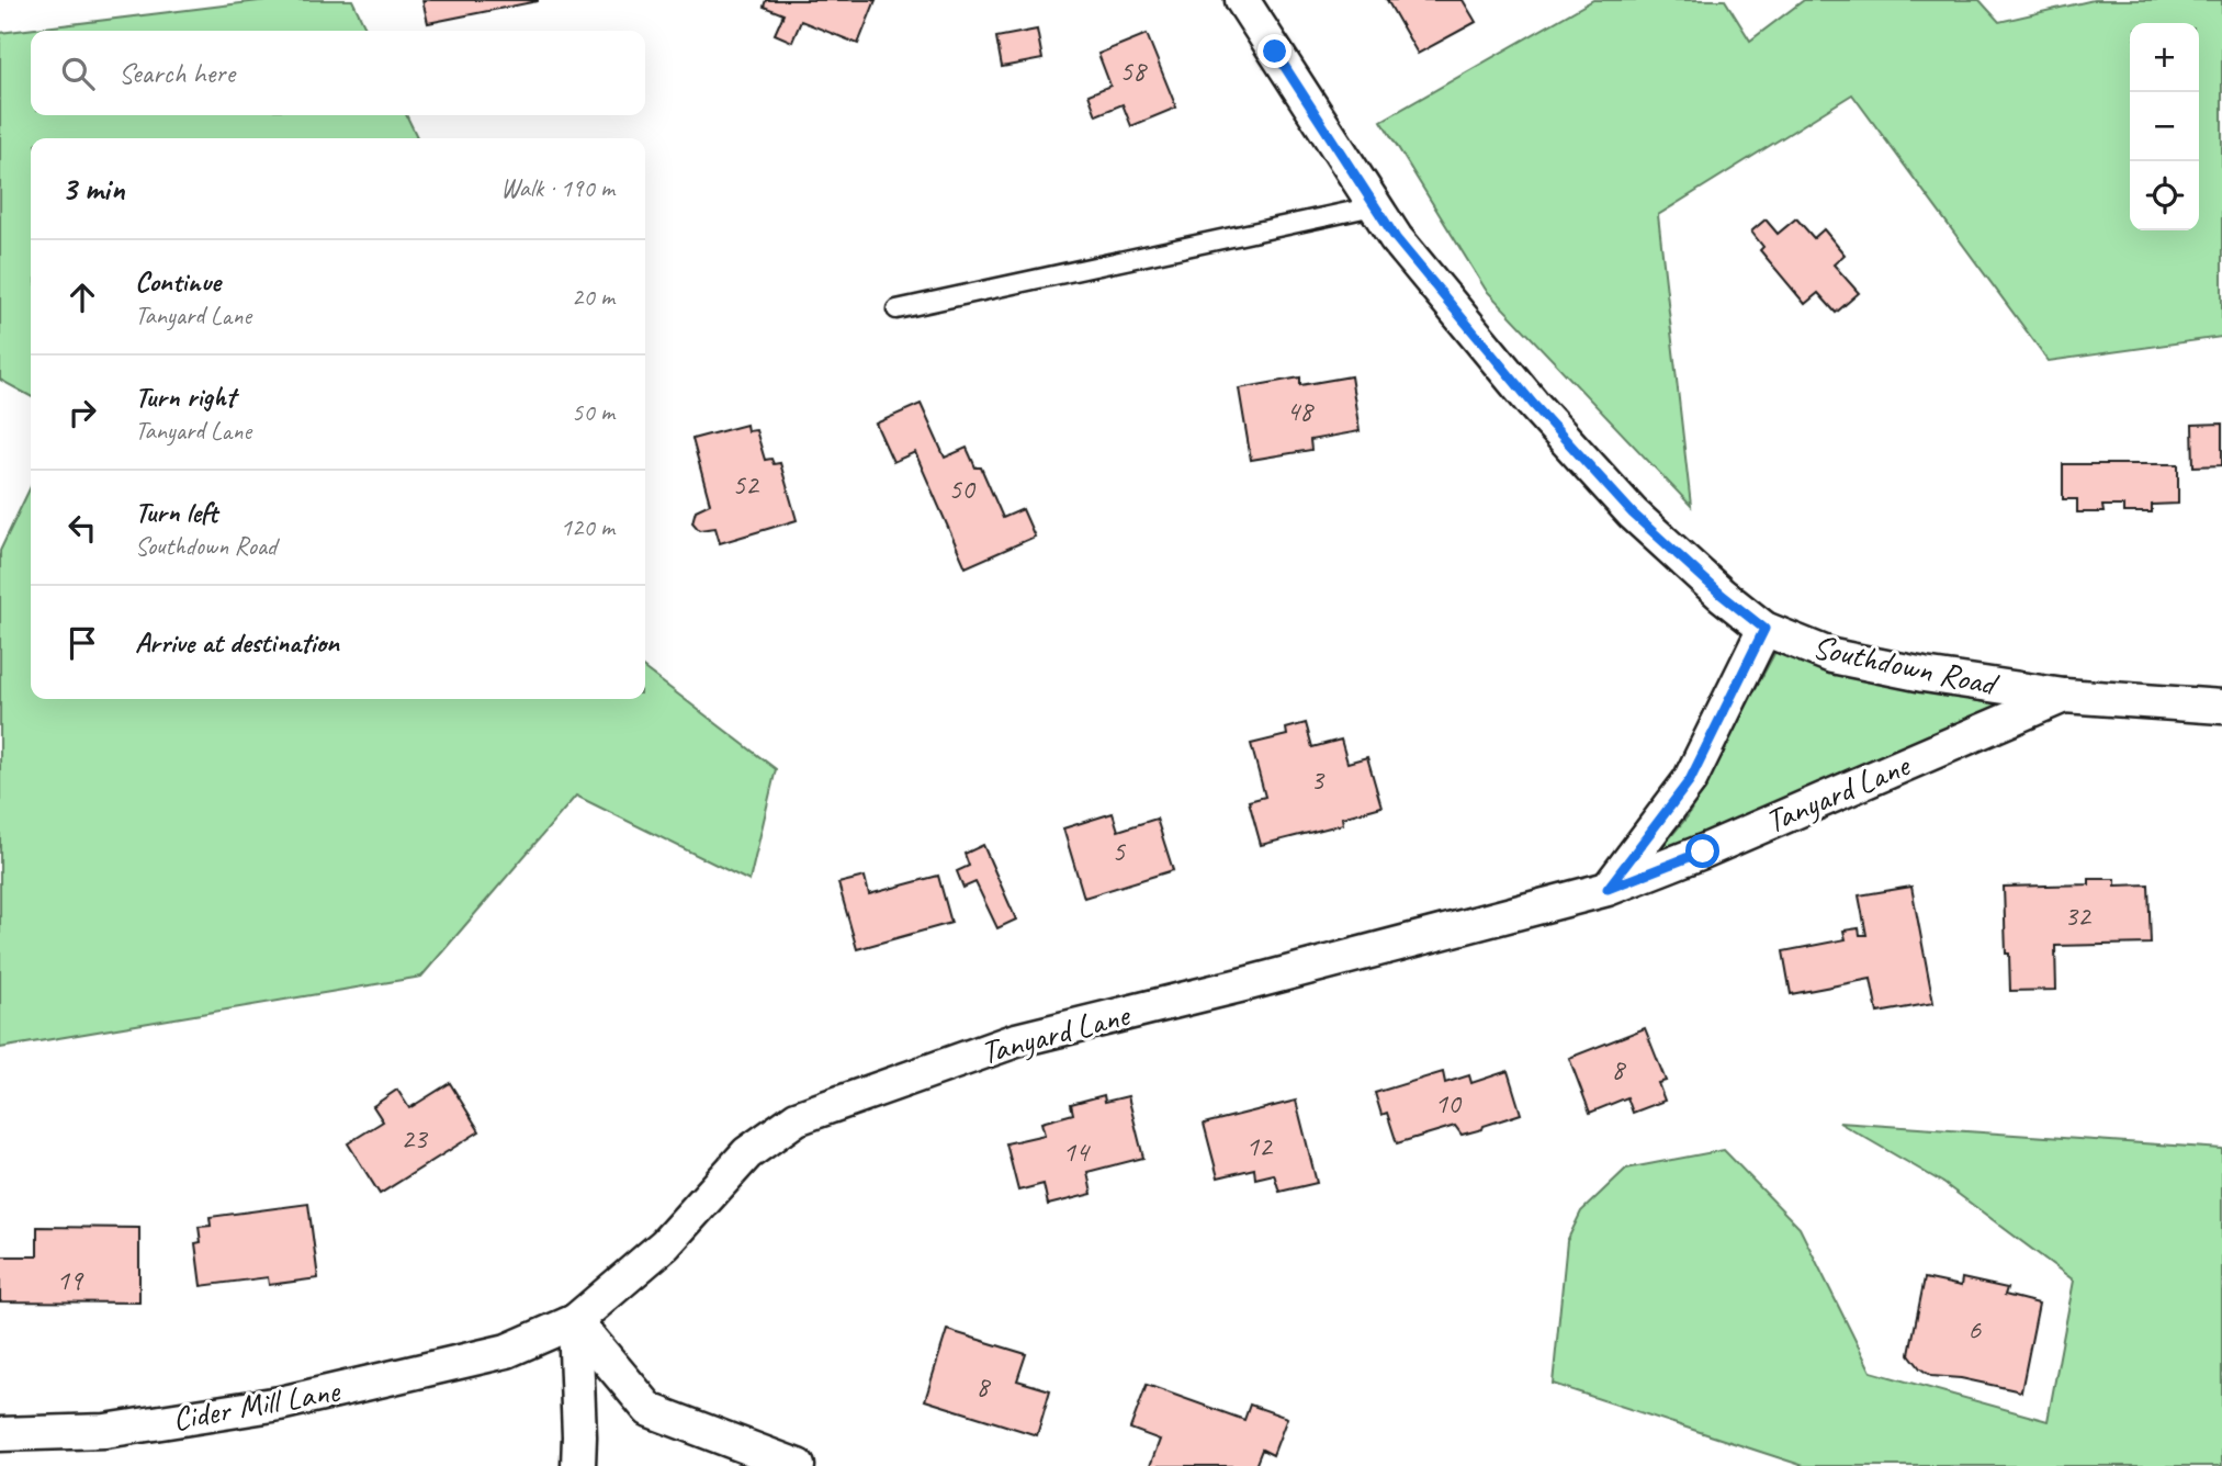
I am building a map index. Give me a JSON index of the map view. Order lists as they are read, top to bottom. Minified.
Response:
{"streets":{"street":["Southdown Road","Tanyard Lane","Cider Mill Lane"]},"crossings":[["Southdown Road","Tanyard Lane"],["Tanyard Lane","Cider Mill Lane"]],"house_numbers":["58","48","52","50","3","5","32","8","10","23","12","14","19","6","8"],"page":{"map_buttons":["+","−"],"search":"Search here","heading":["3 min","Walk · 190 m"],"list":[["Continue","Tanyard Lane","20 m"],["Turn right","Tanyard Lane","50 m"],["Turn left","Southdown Road","120 m"],"Arrive at destination"]}}
